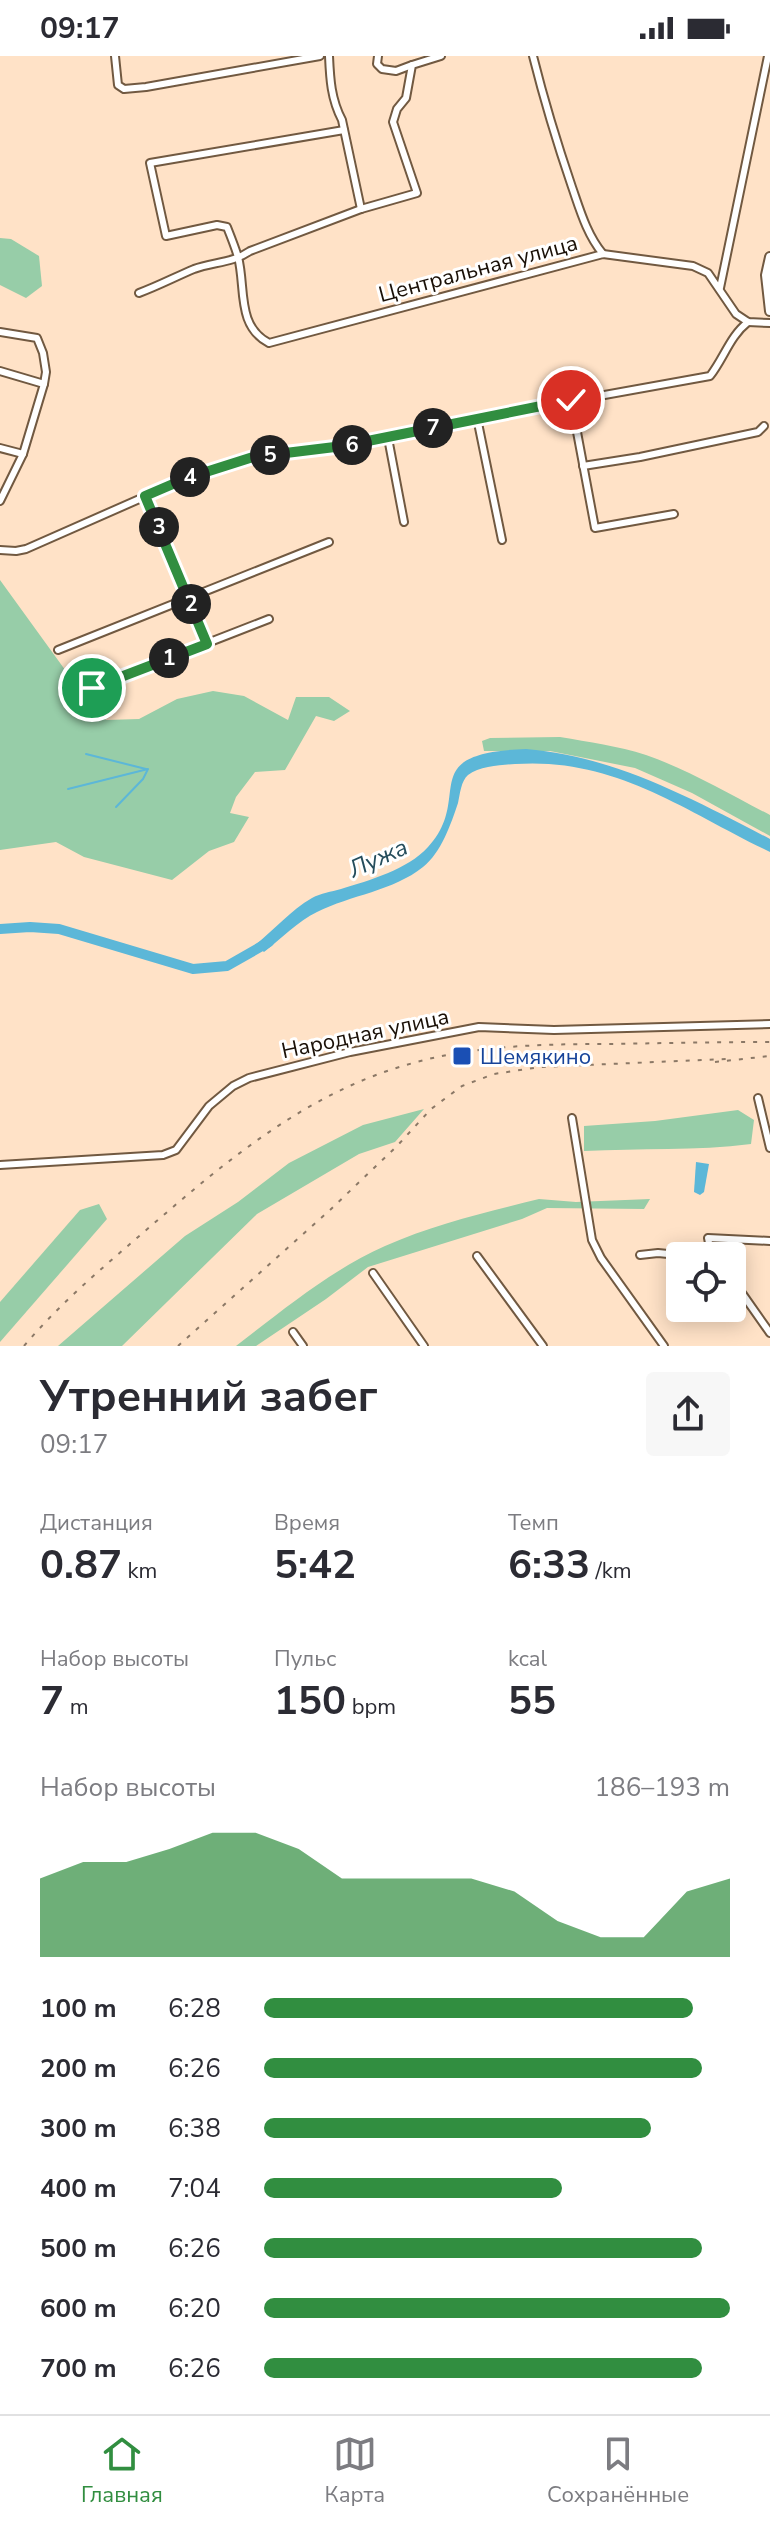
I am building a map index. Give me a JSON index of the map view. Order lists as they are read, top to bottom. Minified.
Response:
{"streets":{"street":["Центральная улица","Народная улица"]},"water":["Лужа"],"places":{"transit":["Шемякино"]},"page":{"status":"09:17","pins":["7","6","5","4","3","2","1"],"heading":["Утренний забег","09:17"],"stats":[["Дистанция","0.87 km"],["Время","5:42"],["Темп","6:33 /km"],["Набор высоты","7 m"],["Пульс","150 bpm"],["kcal","55"]],"chart":["Набор высоты","186–193 m"],"list":[{"name":"100 m","note":"6:28"},{"name":"200 m","note":"6:26"},{"name":"300 m","note":"6:38"},{"name":"400 m","note":"7:04"},{"name":"500 m","note":"6:26"},{"name":"600 m","note":"6:20"},{"name":"700 m","note":"6:26"}],"tabs":["Главная","Карта","Сохранённые"]}}
